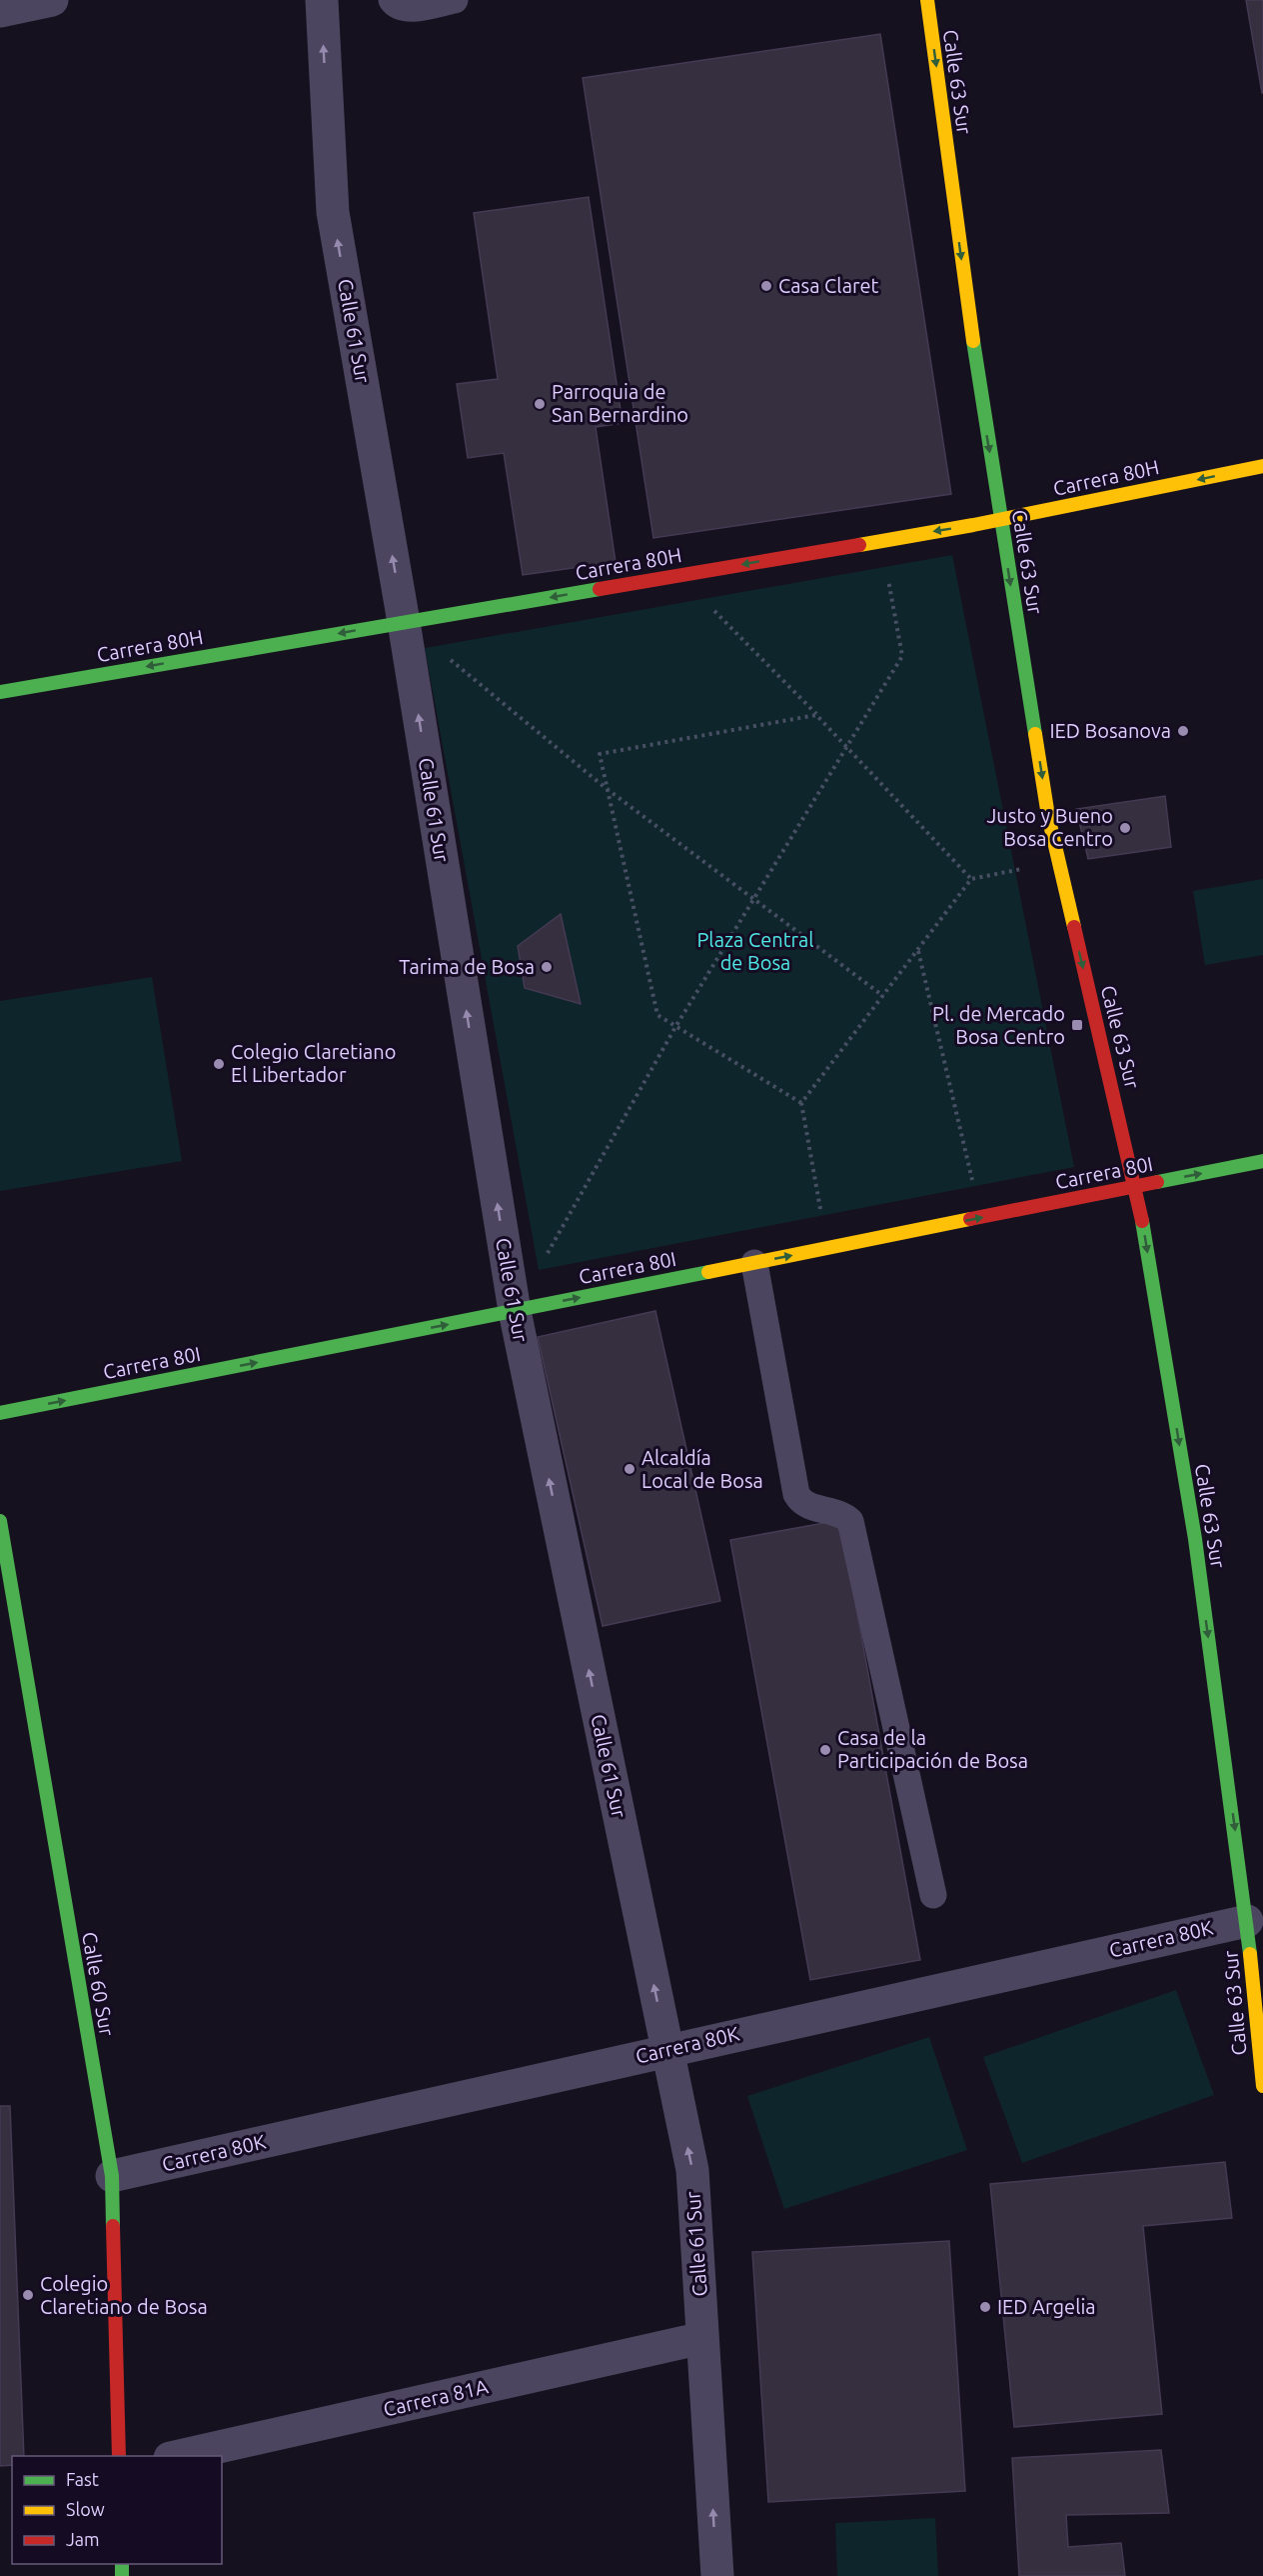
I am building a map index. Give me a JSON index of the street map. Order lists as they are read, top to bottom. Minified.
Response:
{"streets":{"street":["Calle 63 Sur","Calle 61 Sur","Carrera 80H","Carrera 80I","Carrera 80K","Calle 60 Sur","Carrera 81A"]},"crossings":[["Calle 63 Sur","Carrera 80H"],["Calle 63 Sur","Carrera 80I"],["Calle 63 Sur","Carrera 80K"],["Calle 61 Sur","Carrera 80H"],["Calle 61 Sur","Carrera 80I"],["Calle 61 Sur","Carrera 80K"],["Calle 61 Sur","Carrera 81A"],["Carrera 80K","Calle 60 Sur"]],"one_way":["Calle 63 Sur","Calle 61 Sur","Carrera 80H","Carrera 80I"],"parks":["Plaza Central de Bosa"],"places":{"other":["Casa Claret","Parroquia de San Bernardino","IED Bosanova","Justo y Bueno Bosa Centro","Tarima de Bosa","Colegio Claretiano El Libertador","Alcaldía Local de Bosa","Casa de la Participación de Bosa","Colegio Claretiano de Bosa","IED Argelia"],"transit":["Pl. de Mercado Bosa Centro"]},"legend":["Fast","Slow","Jam"]}
